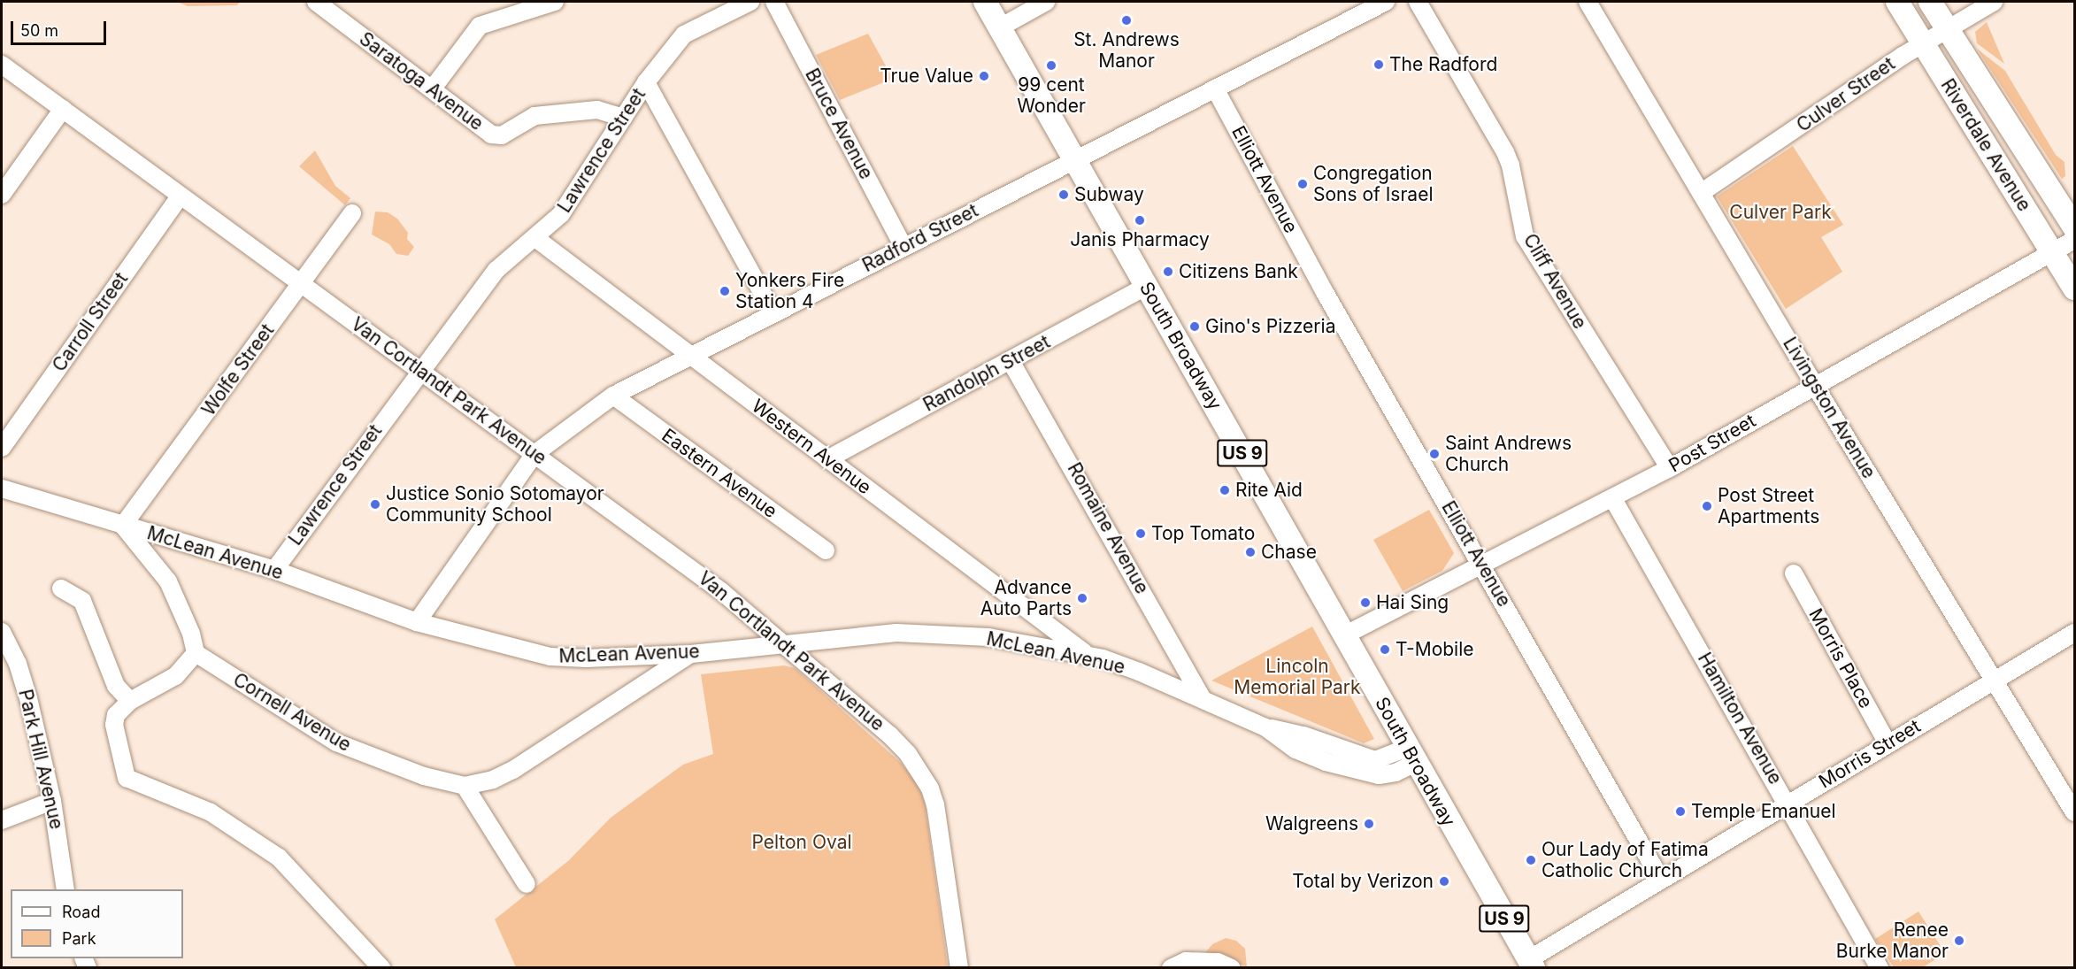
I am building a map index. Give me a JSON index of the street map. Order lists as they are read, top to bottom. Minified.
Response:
{"streets":{"main road":["Riverdale Avenue","South Broadway","US 9"],"street":["Saratoga Avenue","Culver Street","Bruce Avenue","Lawrence Street","Elliott Avenue","Radford Street","Cliff Avenue","Carroll Street","Wolfe Street","Randolph Street","Van Cortlandt Park Avenue","Livingston Avenue","Post Street","Western Avenue","Eastern Avenue","Romaine Avenue","McLean Avenue","Morris Place","Cornell Avenue","Hamilton Avenue","Morris Street","Park Hill Avenue"]},"crossings":[["Saratoga Avenue","Lawrence Street"],["Culver Street","Riverdale Avenue"],["Culver Street","Livingston Avenue"],["Bruce Avenue","Radford Street"],["Riverdale Avenue","Post Street"],["Lawrence Street","Van Cortlandt Park Avenue"],["Lawrence Street","Western Avenue"],["Lawrence Street","McLean Avenue"],["Elliott Avenue","Radford Street"],["Elliott Avenue","Post Street"],["Elliott Avenue","Morris Street"],["Radford Street","South Broadway"],["Radford Street","Van Cortlandt Park Avenue"],["Radford Street","Western Avenue"],["Radford Street","Eastern Avenue"],["Radford Street","McLean Avenue"],["Cliff Avenue","Post Street"],["Carroll Street","Van Cortlandt Park Avenue"],["South Broadway","Randolph Street"],["South Broadway","Post Street"],["South Broadway","McLean Avenue"],["South Broadway","Morris Street"],["Wolfe Street","Van Cortlandt Park Avenue"],["Wolfe Street","McLean Avenue"],["Randolph Street","Western Avenue"],["Randolph Street","Romaine Avenue"],["Van Cortlandt Park Avenue","McLean Avenue"],["Livingston Avenue","Post Street"],["Livingston Avenue","Morris Street"],["Post Street","Hamilton Avenue"],["Western Avenue","McLean Avenue"],["Romaine Avenue","McLean Avenue"],["McLean Avenue","Cornell Avenue"],["Morris Place","Morris Street"],["Hamilton Avenue","Morris Street"]],"parks":["Culver Park","Lincoln Memorial Park","Pelton Oval"],"places":["St. Andrews Manor","The Radford","99 cent Wonder","True Value","Congregation Sons of Israel","Subway","Janis Pharmacy","Citizens Bank","Yonkers Fire Station 4","Gino's Pizzeria","Saint Andrews Church","Rite Aid","Justice Sonio Sotomayor Community School","Post Street Apartments","Top Tomato","Chase","Advance Auto Parts","Hai Sing","T-Mobile","Temple Emanuel","Walgreens","Our Lady of Fatima Catholic Church","Total by Verizon","Renee Burke Manor"],"legend":["Road","Park"],"scale_bar":"50 m"}
